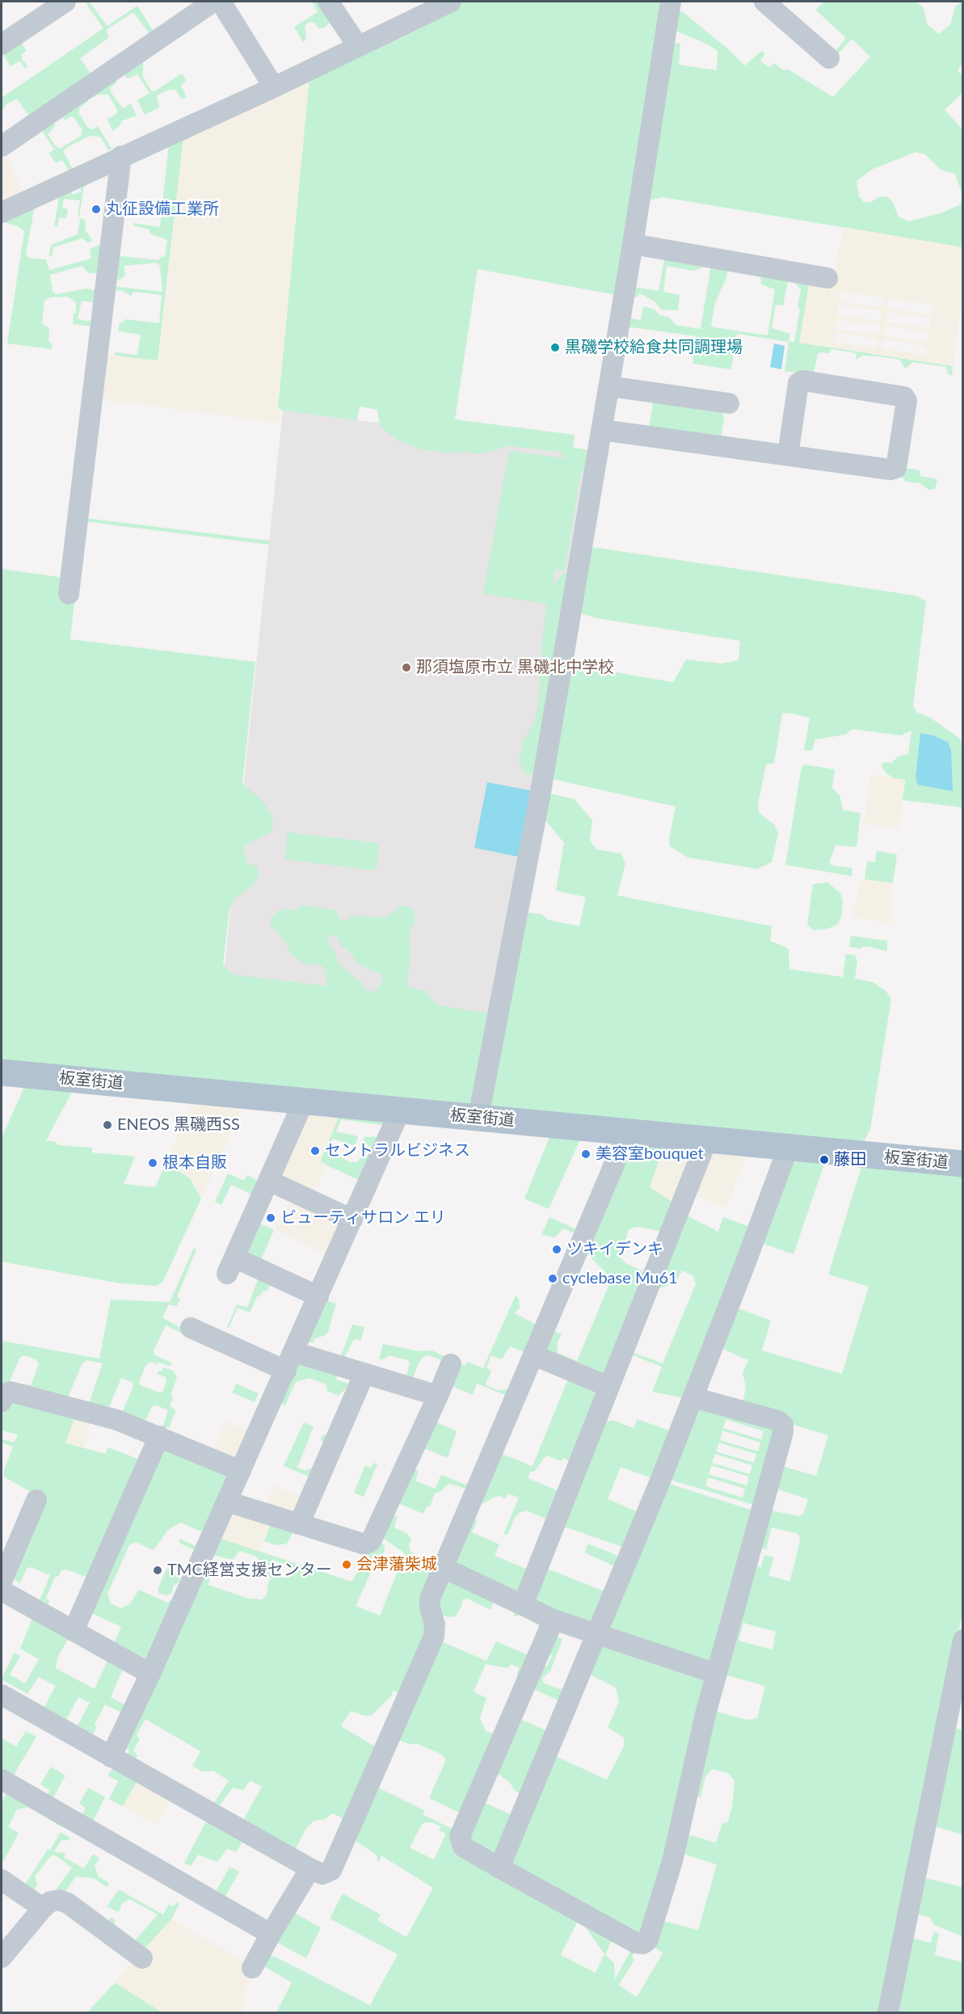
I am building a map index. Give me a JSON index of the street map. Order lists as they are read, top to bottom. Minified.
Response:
{"streets":{"main road":["板室街道"]},"places":["丸征設備工業所","黒磯学校給食共同調理場","那須塩原市立 黒磯北中学校","ENEOS 黒磯西SS","セントラルビジネス","美容室bouquet","藤田","根本自販","ビューティサロン エリ","ツキイデンキ","cyclebase Mu61","会津藩柴城","TMC経営支援センター"]}
